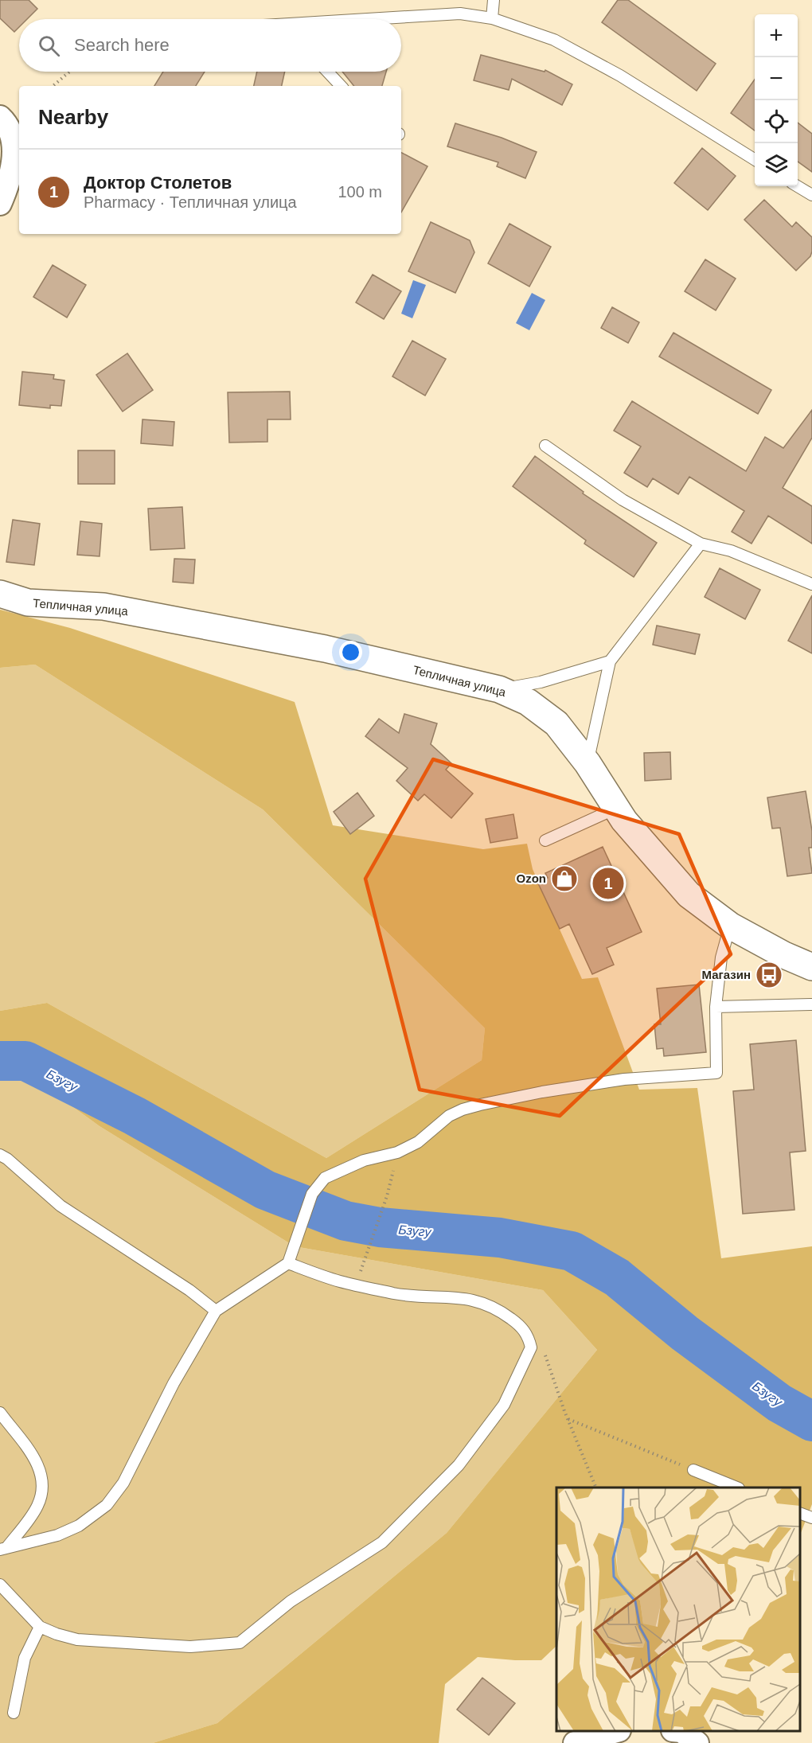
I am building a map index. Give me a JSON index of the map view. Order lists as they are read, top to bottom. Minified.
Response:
{"streets":{"street":["Тепличная улица"]},"water":["Бзугу"],"places":{"shop":["Ozon"],"bus stop":["Магазин"]},"page":{"map_buttons":["+","−"],"search":"Search here","heading":"Nearby","list":[{"mark":"1","name":"Доктор Столетов","note":"Pharmacy · Тепличная улица","value":"100 m"}],"pins":"1"}}
